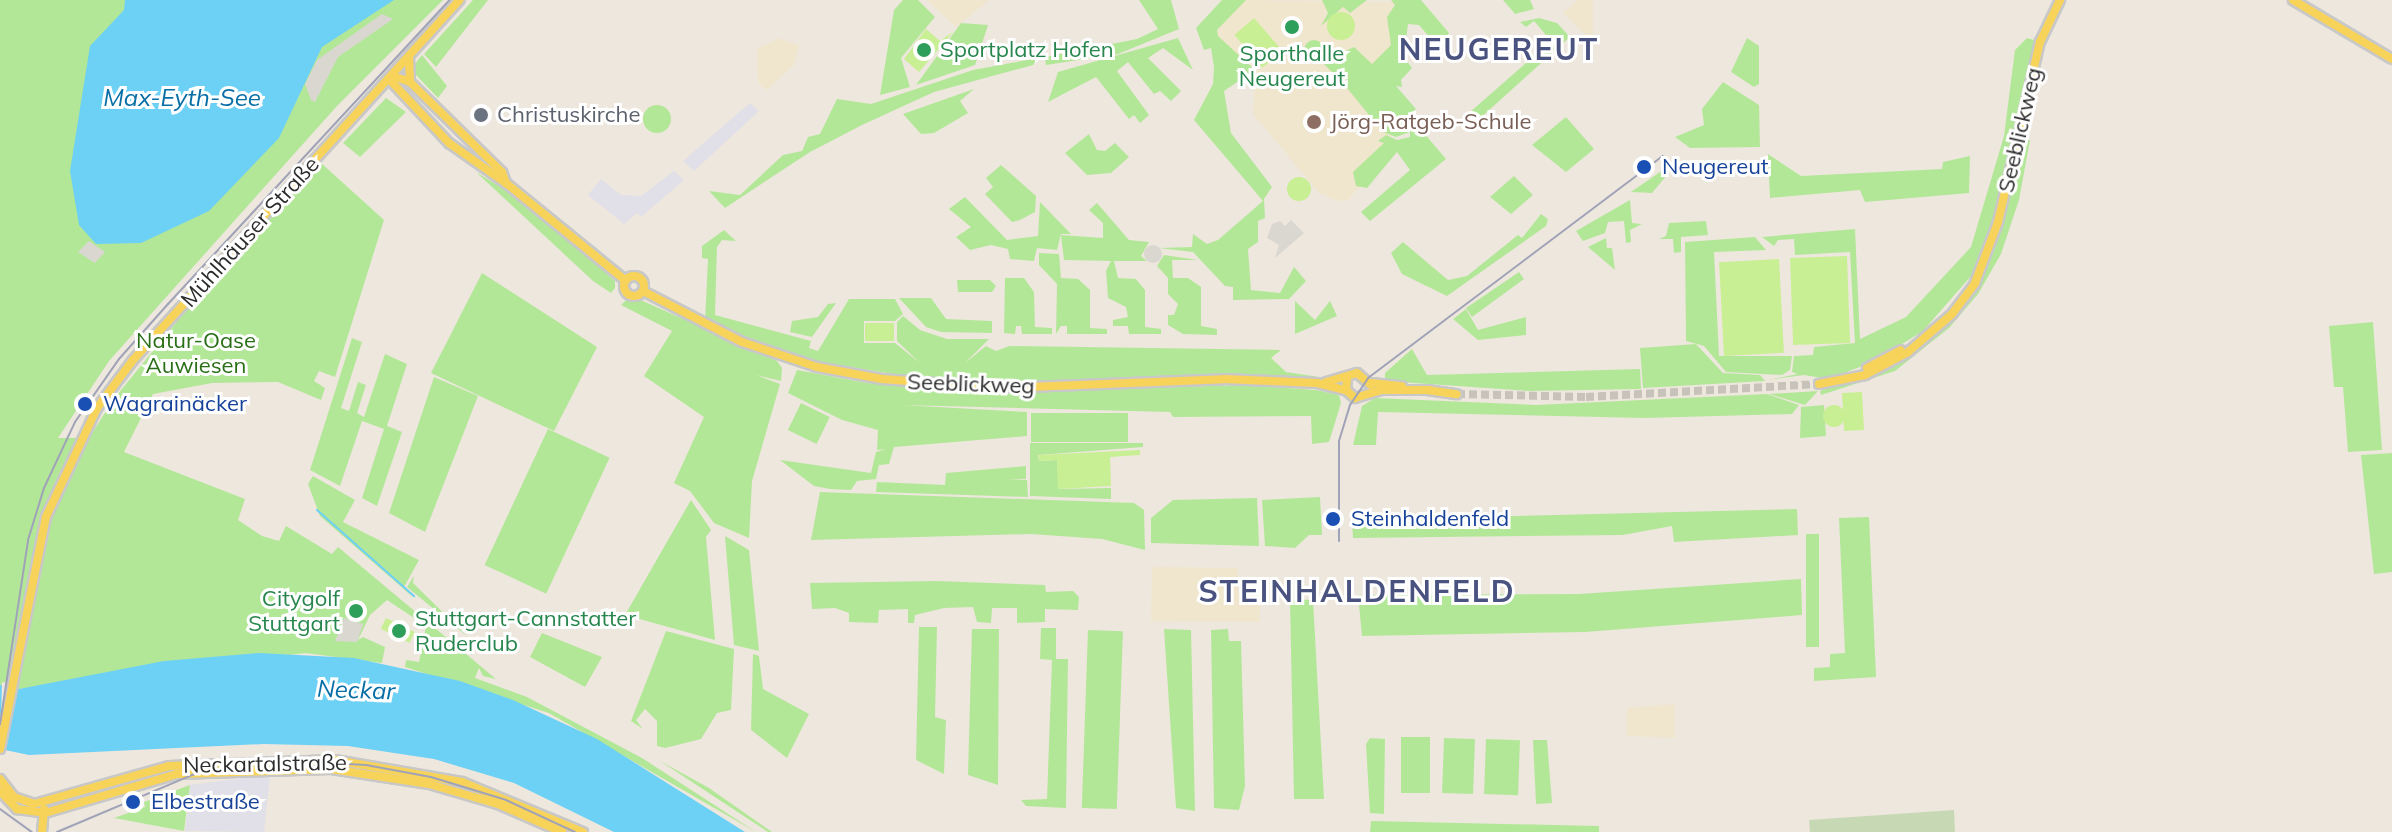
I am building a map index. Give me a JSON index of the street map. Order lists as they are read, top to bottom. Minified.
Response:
{"streets":{"main road":["Seeblickweg","Mühlhäuser Straße","Neckartalstraße"]},"districts":["NEUGEREUT","STEINHALDENFELD"],"water":["Max-Eyth-See","Neckar"],"parks":["Natur-Oase Auwiesen"],"places":["Sporthalle Neugereut","Sportplatz Hofen","Christuskirche","Jörg-Ratgeb-Schule","Neugereut","Wagrainäcker","Steinhaldenfeld","Citygolf Stuttgart","Stuttgart-Cannstatter Ruderclub","Elbestraße"]}
